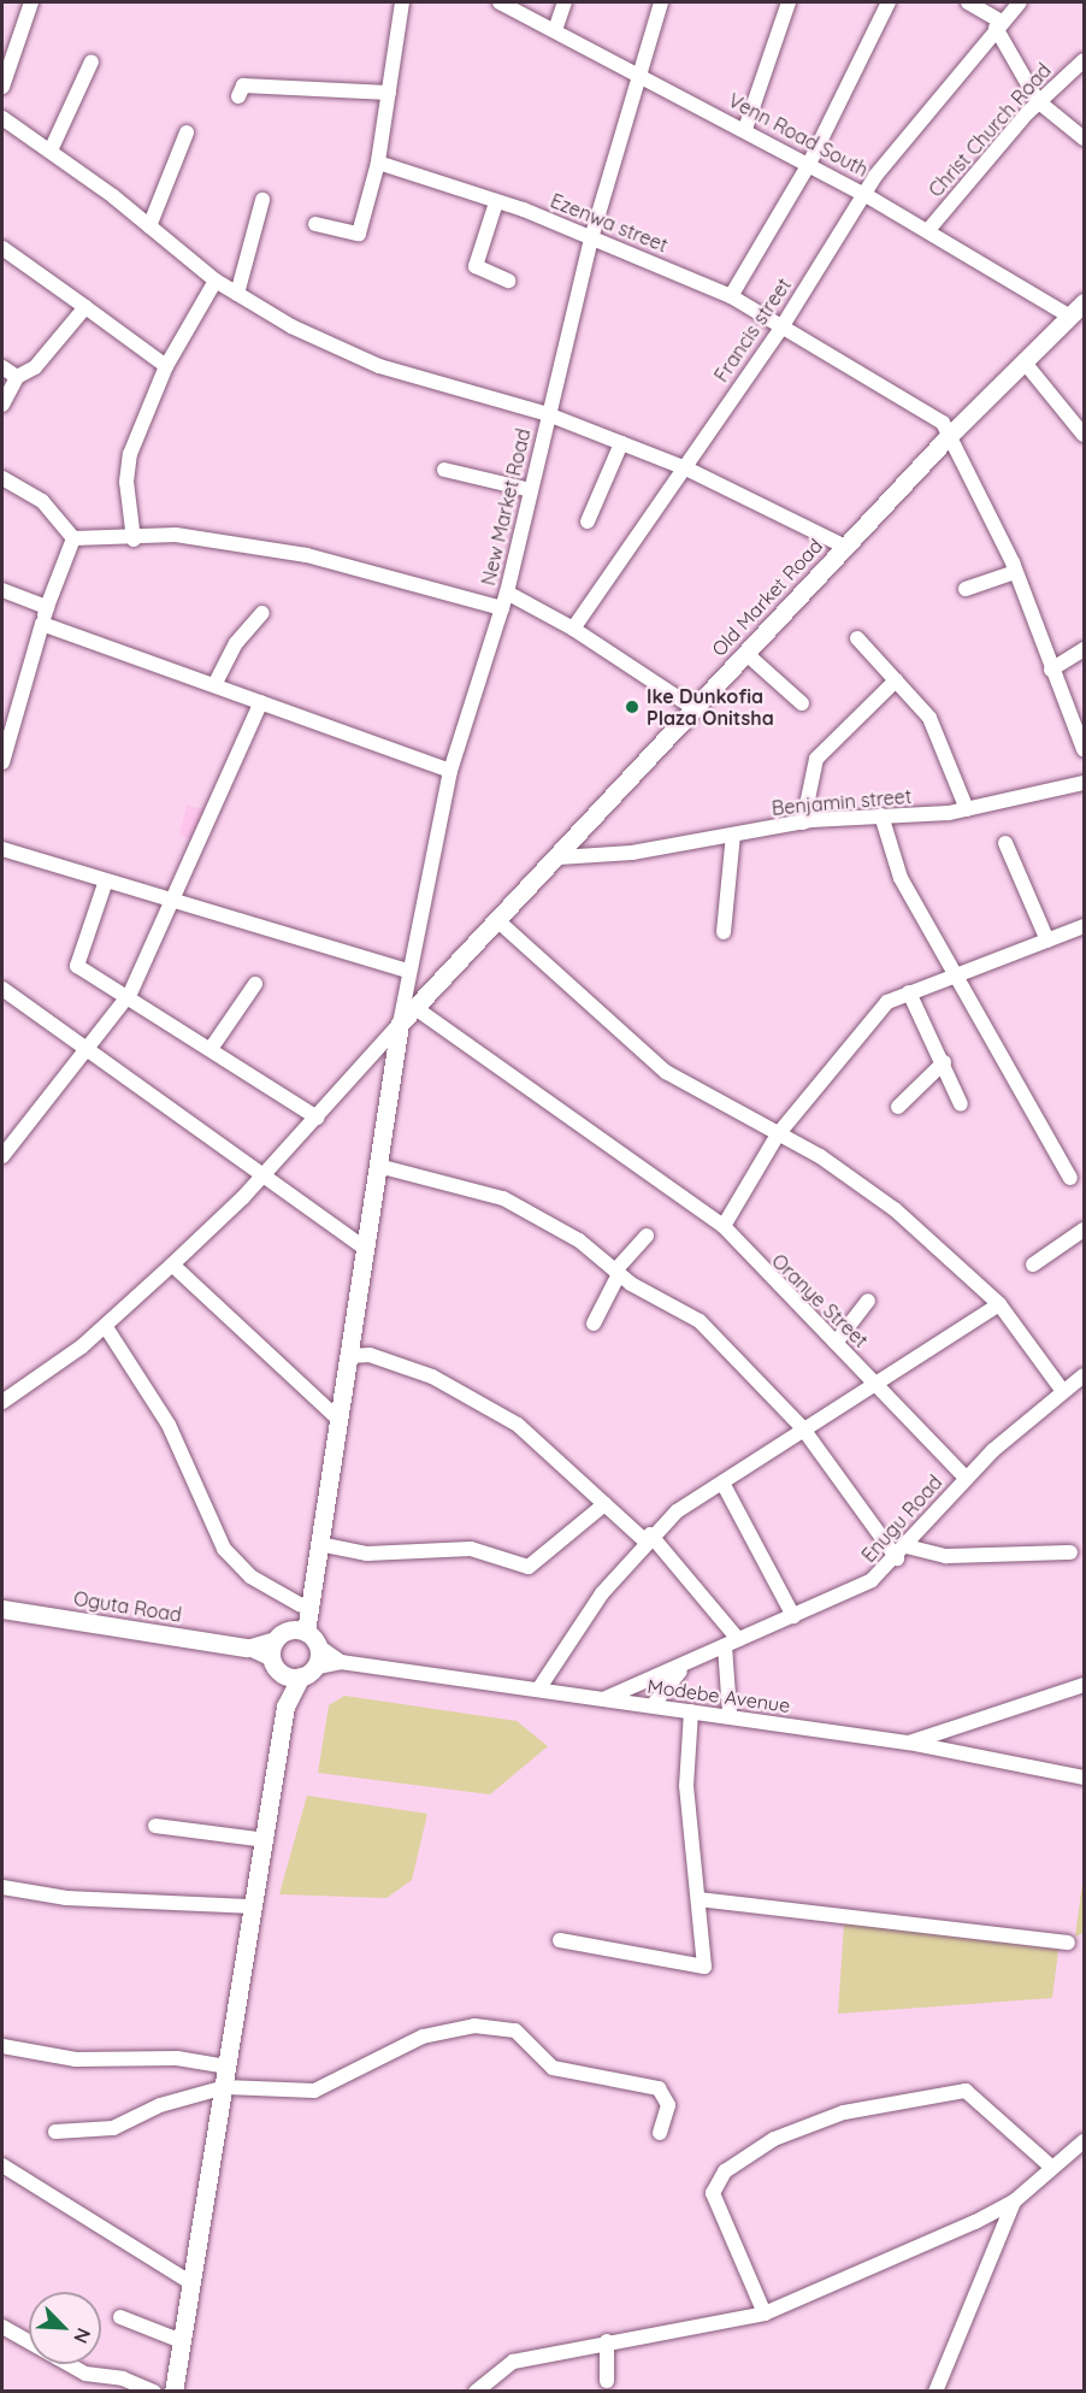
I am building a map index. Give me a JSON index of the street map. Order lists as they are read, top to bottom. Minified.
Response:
{"streets":{"main road":["Old Market Road","Oguta Road"],"street":["Christ Church Road","Venn Road South","Ezenwa street","Francis street","New Market Road","Benjamin street","Oranye Street","Enugu Road","Modebe Avenue"]},"crossings":[["Christ Church Road","Venn Road South"],["Venn Road South","Francis street"],["Venn Road South","New Market Road"],["Venn Road South","Old Market Road"],["Ezenwa street","Francis street"],["Ezenwa street","New Market Road"],["Ezenwa street","Old Market Road"],["New Market Road","Old Market Road"],["Old Market Road","Benjamin street"],["Old Market Road","Oranye Street"],["Oranye Street","Enugu Road"],["Enugu Road","Modebe Avenue"]],"places":["Ike Dunkofia Plaza Onitsha"],"north":"bottom right"}
